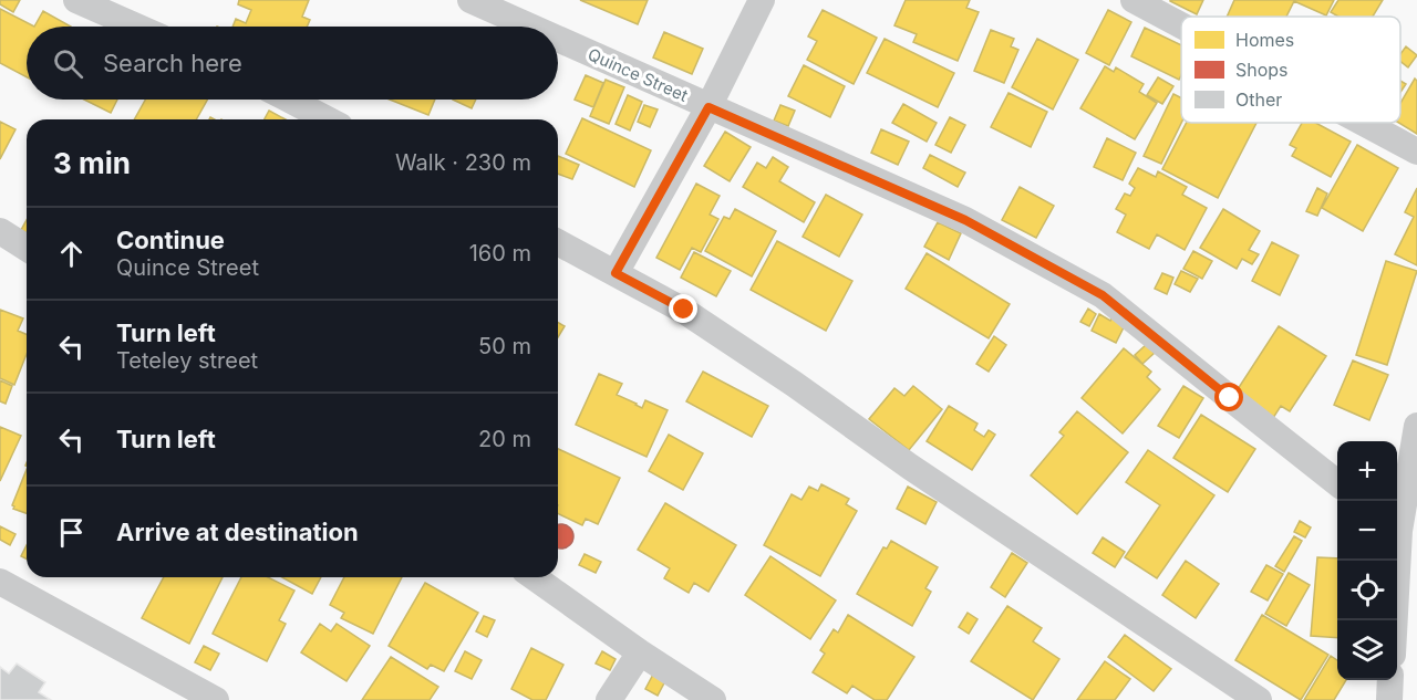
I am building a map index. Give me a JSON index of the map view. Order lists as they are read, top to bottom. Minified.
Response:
{"streets":{"street":["Quince Street"]},"legend":["Homes","Shops","Other"],"page":{"search":"Search here","heading":["3 min","Walk · 230 m"],"list":[["Continue","Quince Street","160 m"],["Turn left","Teteley street","50 m"],["Turn left","20 m"],"Arrive at destination"],"map_buttons":["+","−"]}}
